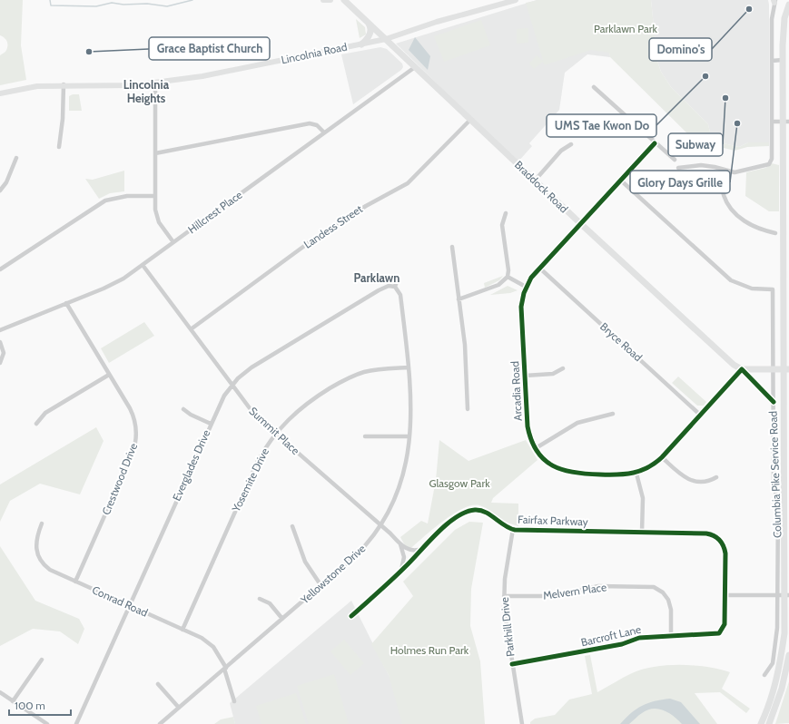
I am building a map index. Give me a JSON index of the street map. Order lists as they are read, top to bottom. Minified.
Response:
{"streets":{"main road":["Lincolnia Road","Braddock Road"],"street":["Hillcrest Place","Landess Street","Bryce Road","Arcadia Road","Summit Place","Everglades Drive","Columbia Pike Service Road","Crestwood Drive","Yosemite Drive","Fairfax Parkway","Yellowstone Drive","Melvern Place","Conrad Road","Parkhill Drive","Barcroft Lane"]},"crossings":[["Lincolnia Road","Braddock Road"],["Braddock Road","Hillcrest Place"],["Braddock Road","Landess Street"],["Braddock Road","Arcadia Road"],["Braddock Road","Columbia Pike Service Road"],["Hillcrest Place","Summit Place"],["Hillcrest Place","Crestwood Drive"],["Landess Street","Summit Place"],["Bryce Road","Arcadia Road"],["Arcadia Road","Columbia Pike Service Road"],["Summit Place","Everglades Drive"],["Summit Place","Yosemite Drive"],["Summit Place","Fairfax Parkway"],["Summit Place","Yellowstone Drive"],["Everglades Drive","Yellowstone Drive"],["Everglades Drive","Conrad Road"],["Crestwood Drive","Conrad Road"],["Yosemite Drive","Yellowstone Drive"],["Yosemite Drive","Conrad Road"],["Fairfax Parkway","Parkhill Drive"],["Fairfax Parkway","Barcroft Lane"],["Yellowstone Drive","Conrad Road"],["Melvern Place","Parkhill Drive"],["Melvern Place","Barcroft Lane"],["Parkhill Drive","Barcroft Lane"]],"districts":["Lincolnia Heights","Parklawn"],"parks":["Parklawn Park","Glasgow Park","Holmes Run Park"],"places":["Domino's","Grace Baptist Church","UMS Tae Kwon Do","Subway","Glory Days Grille"],"scale_bar":"100 m"}
